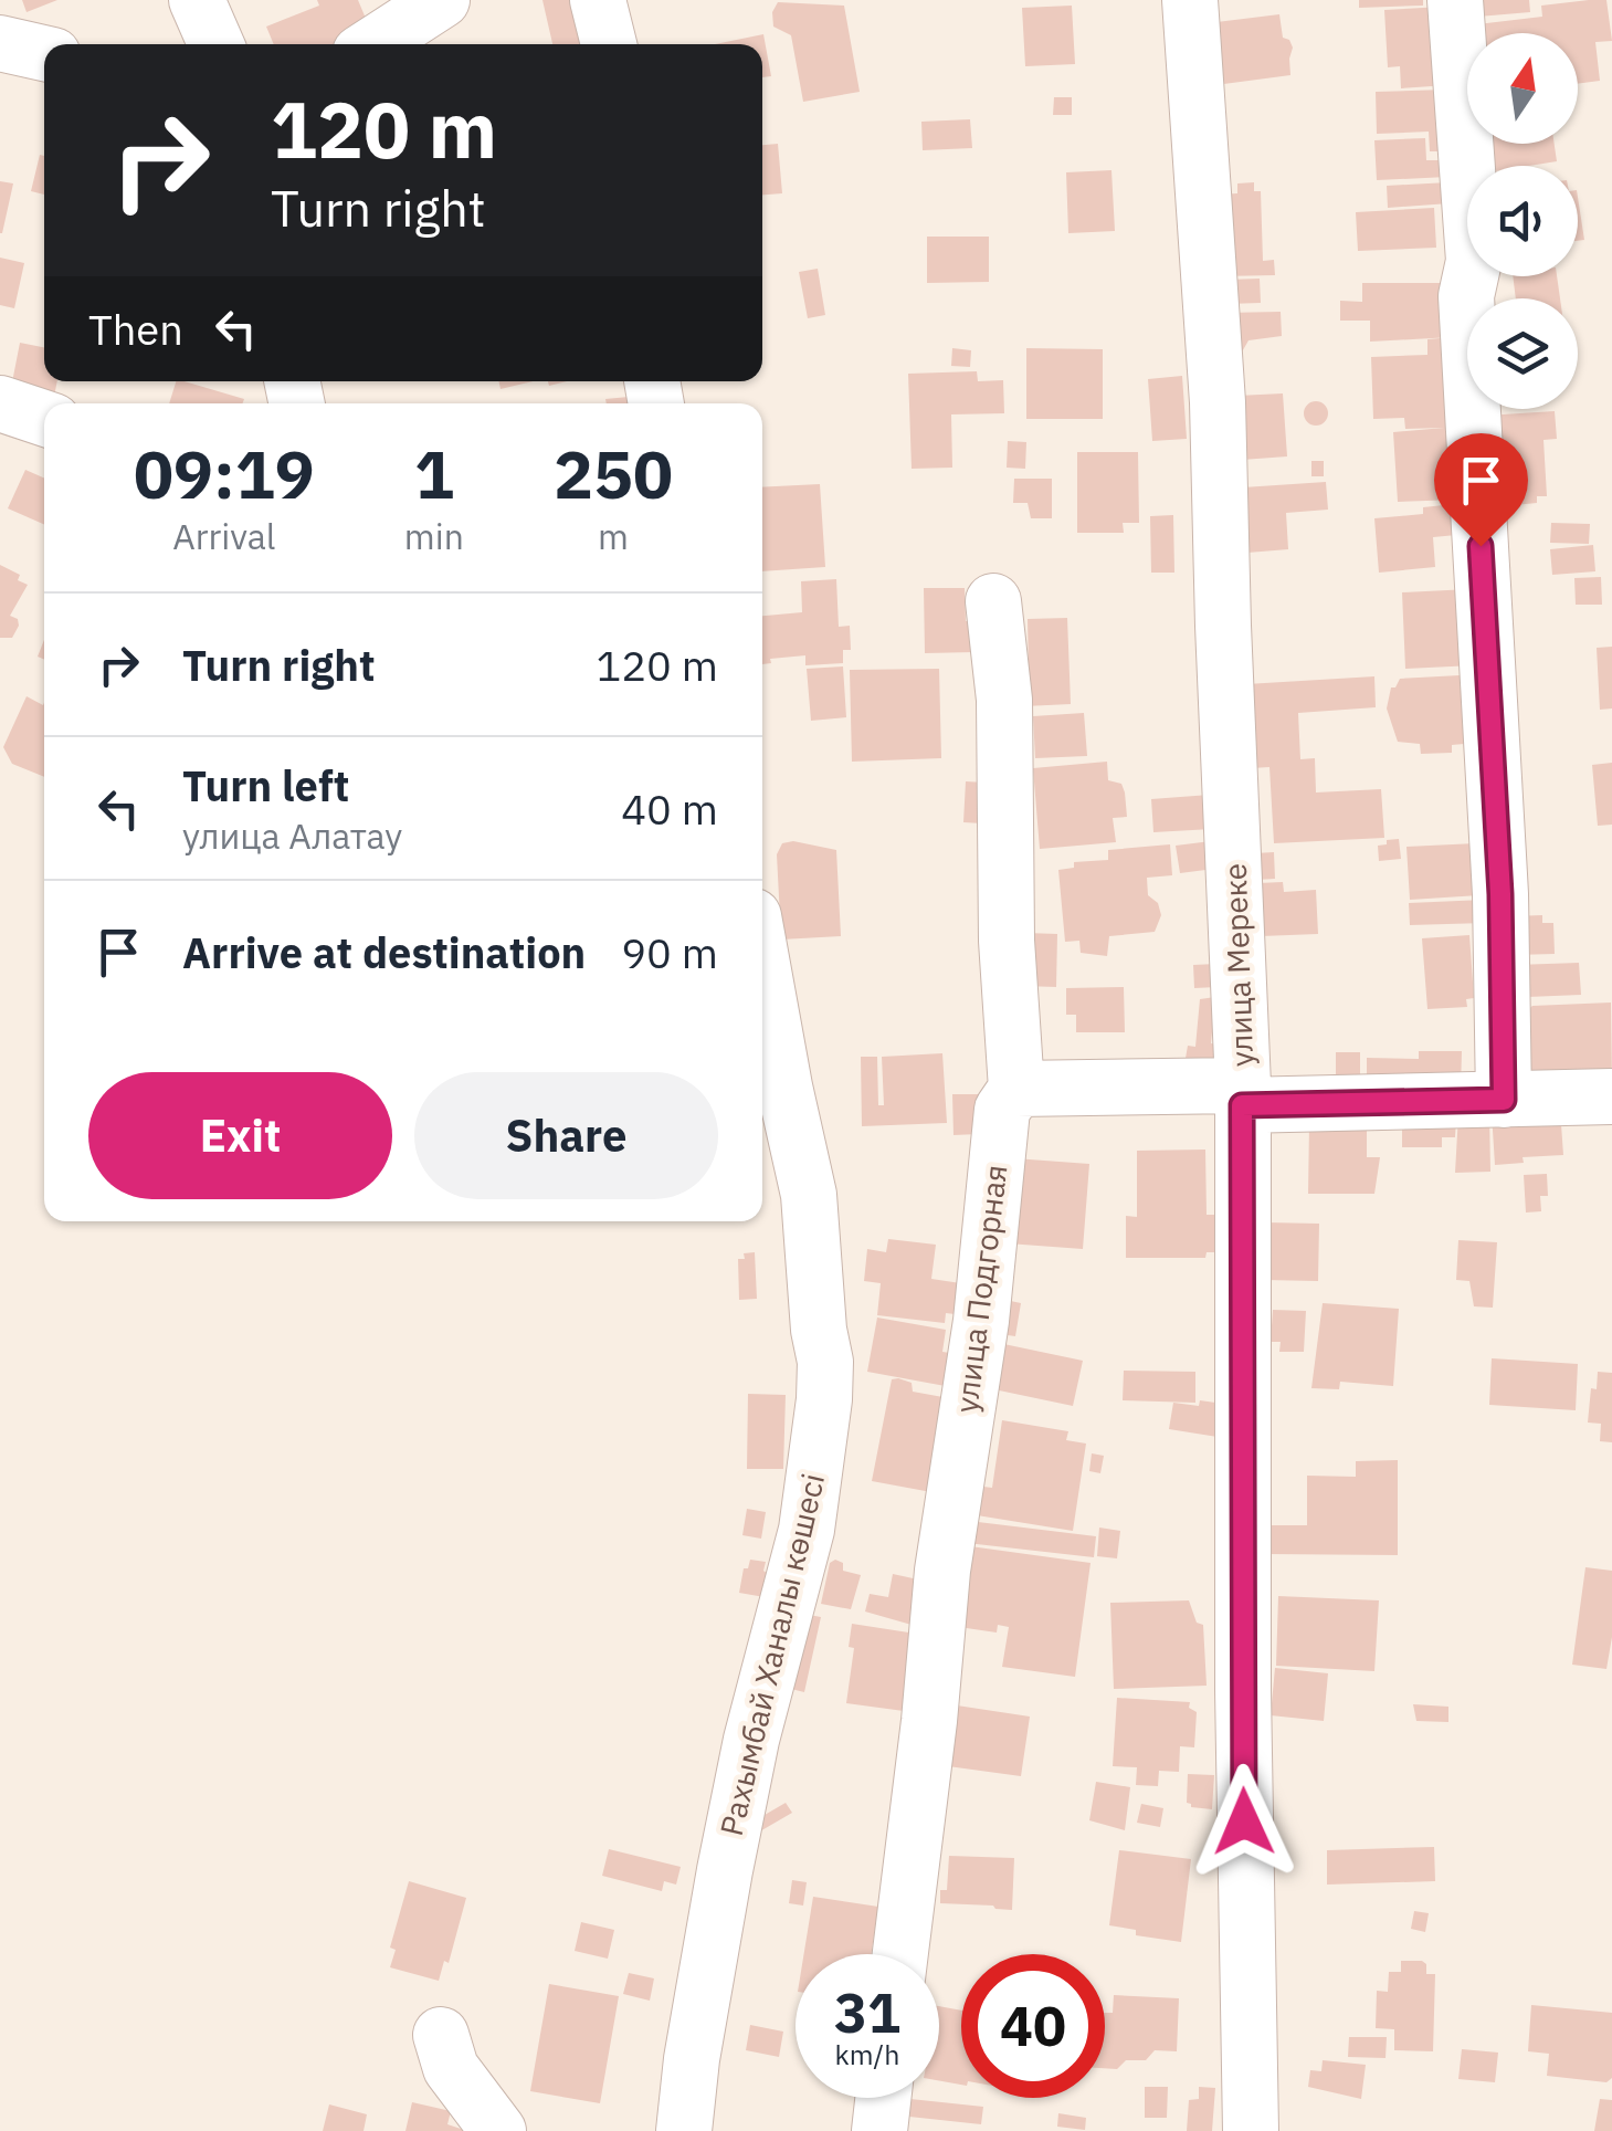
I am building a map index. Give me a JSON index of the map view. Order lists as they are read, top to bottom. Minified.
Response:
{"streets":{"street":["улица Мереке","улица Подгорная","Рахымбай Ханалы көшесі"]},"north":"top","page":{"turn":["120 m","Turn right"],"then":"Then","eta":["09:19","Arrival","1","min","250","m"],"list":[{"name":"Turn right","value":"120 m"},{"name":"Turn left","note":"улица Алатау","value":"40 m"},{"name":"Arrive at destination","value":"90 m"}],"buttons":["Exit","Share"],"speed":"31 km/h","limit":"40"}}
